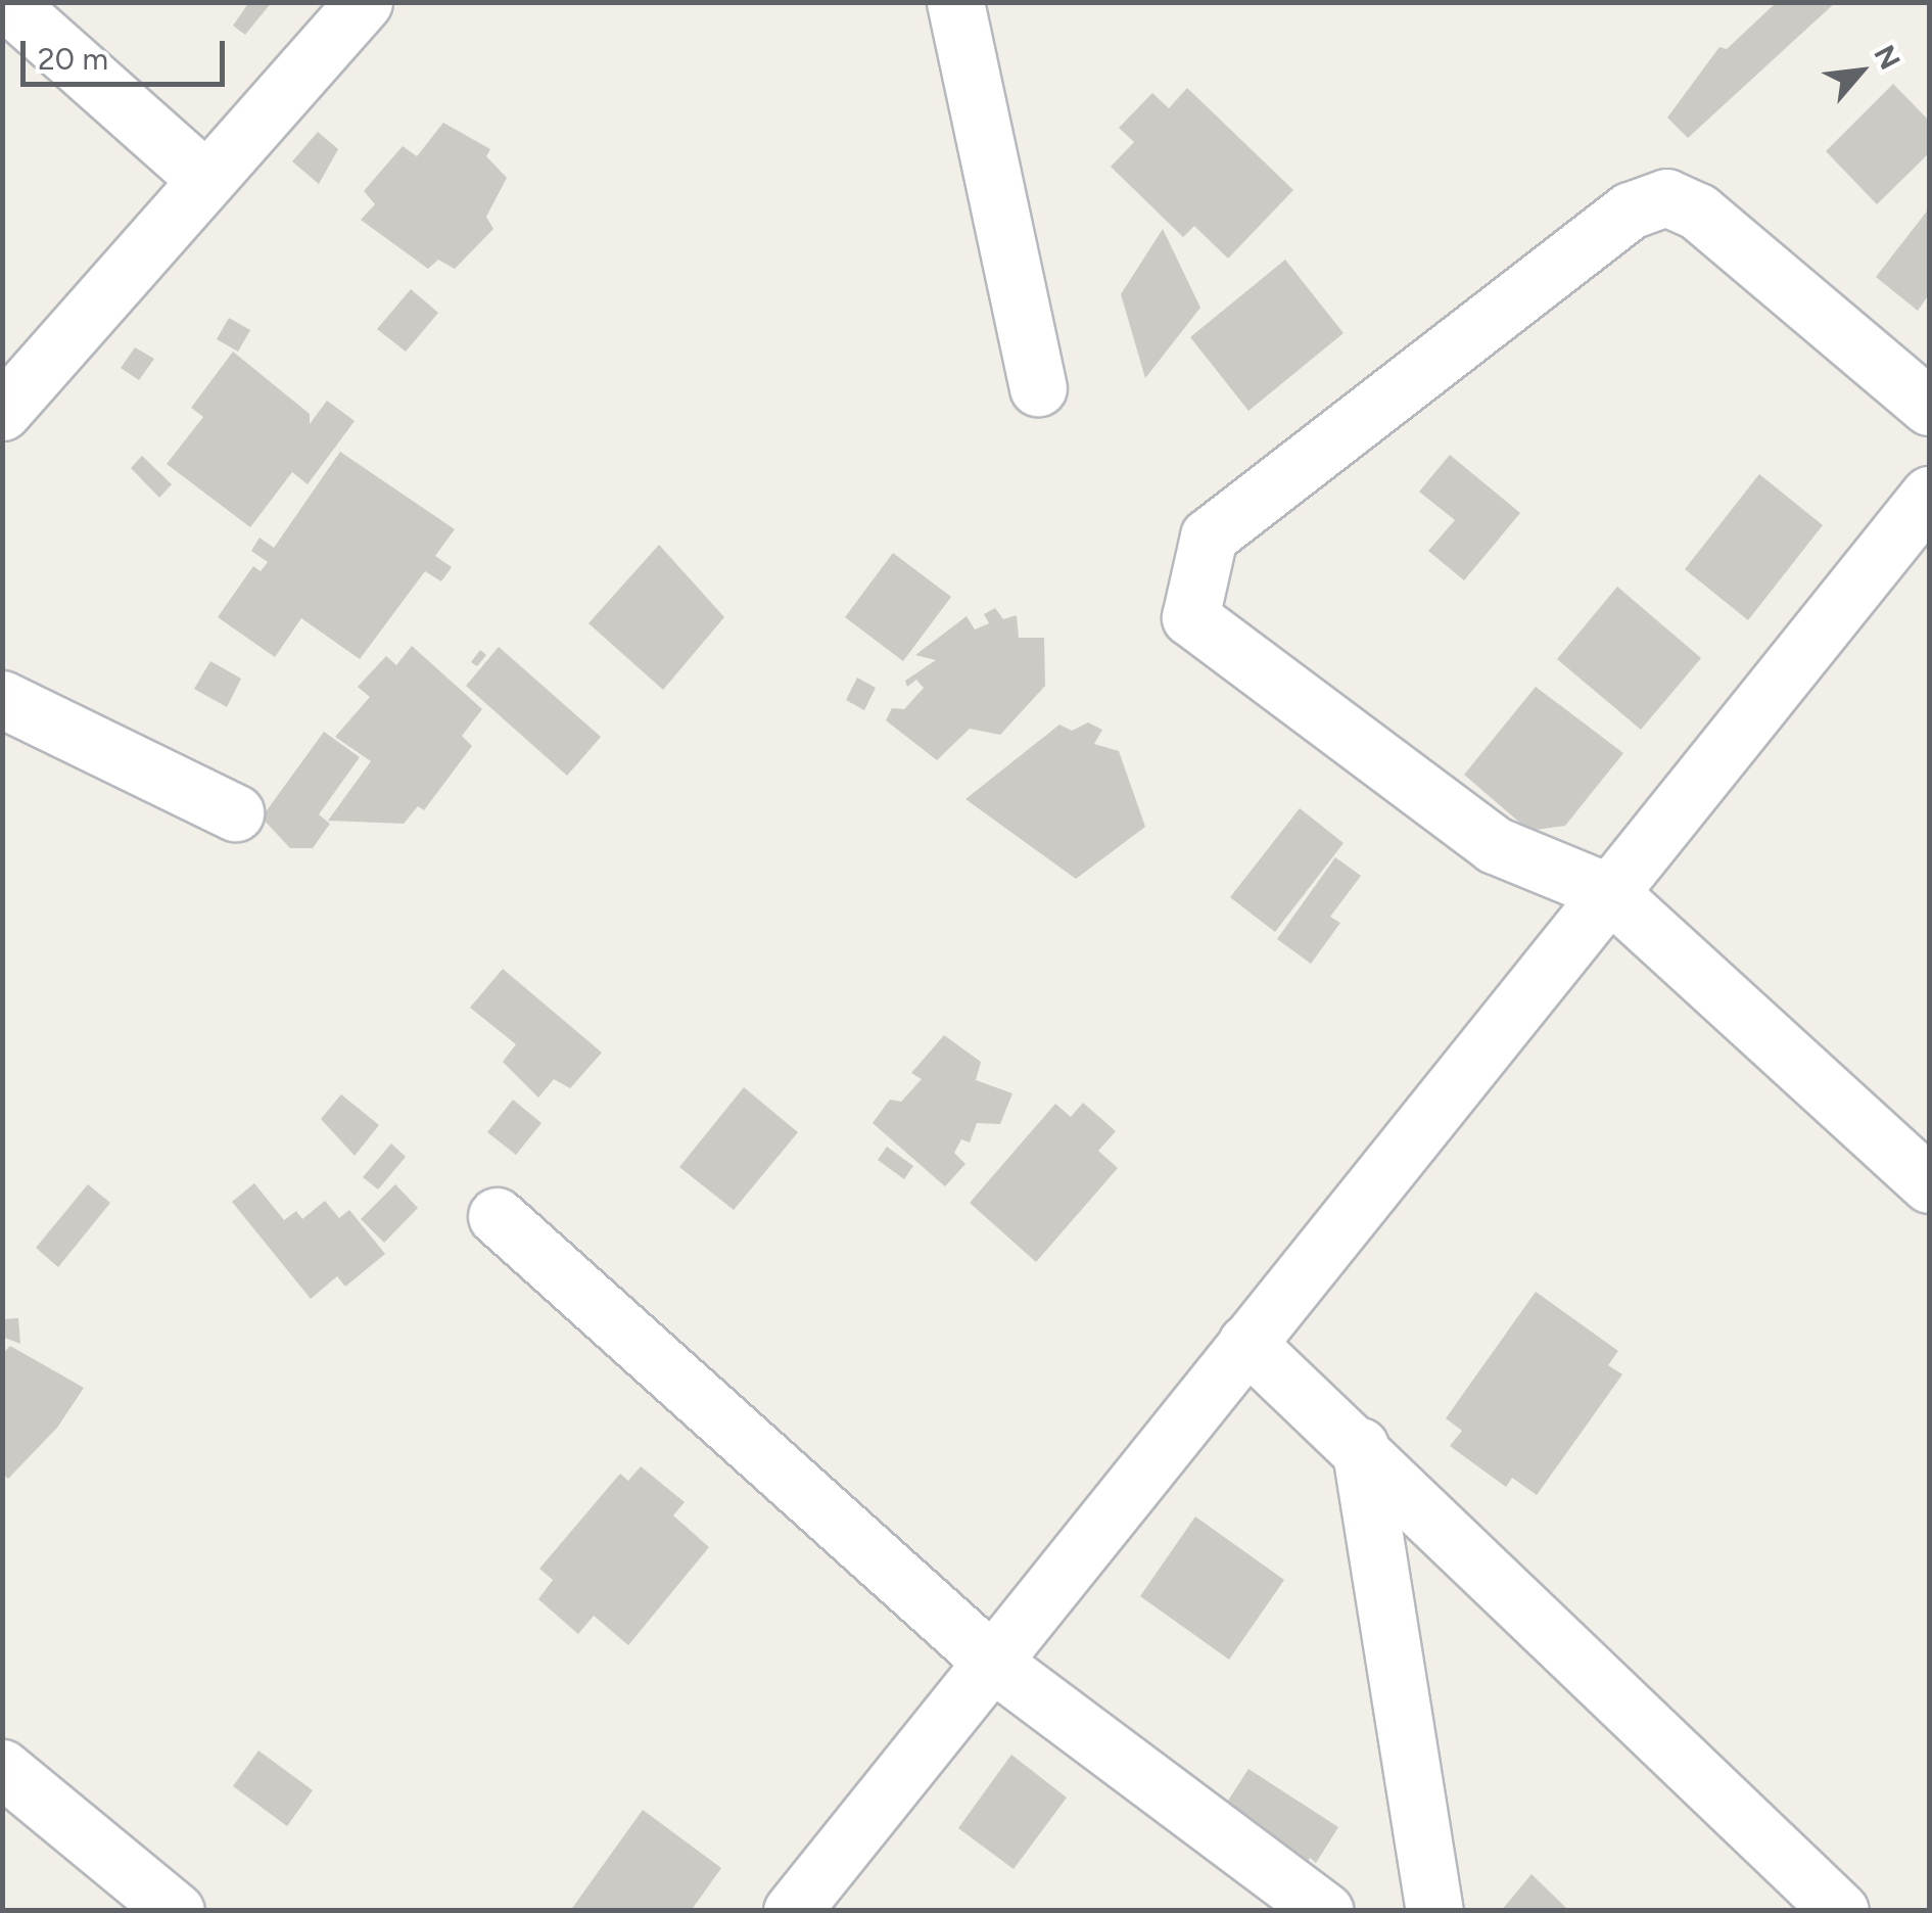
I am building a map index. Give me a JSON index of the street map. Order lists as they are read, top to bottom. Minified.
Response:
{"scale_bar":"20 m","north":"top right"}
